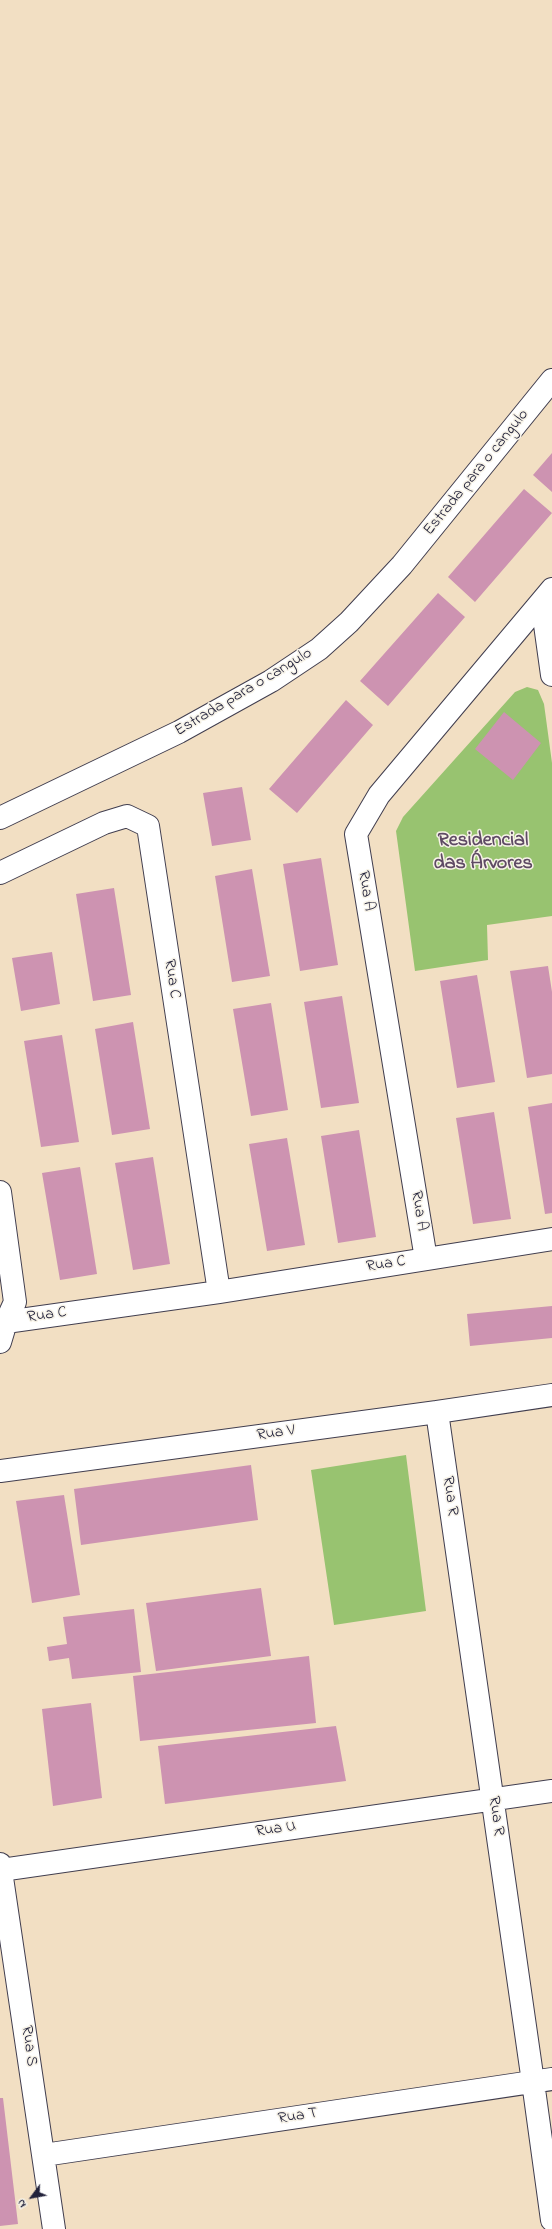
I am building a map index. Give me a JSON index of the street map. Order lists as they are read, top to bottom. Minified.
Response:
{"streets":{"street":["Estrada para o cangulo","Rua A","Rua C","Rua V","Rua R","Rua U","Rua S","Rua T"]},"crossings":[["Rua A","Rua C"],["Rua V","Rua R"],["Rua R","Rua U"],["Rua R","Rua T"],["Rua U","Rua S"],["Rua S","Rua T"]],"districts":["Residencial das Árvores"],"north":"bottom left"}
